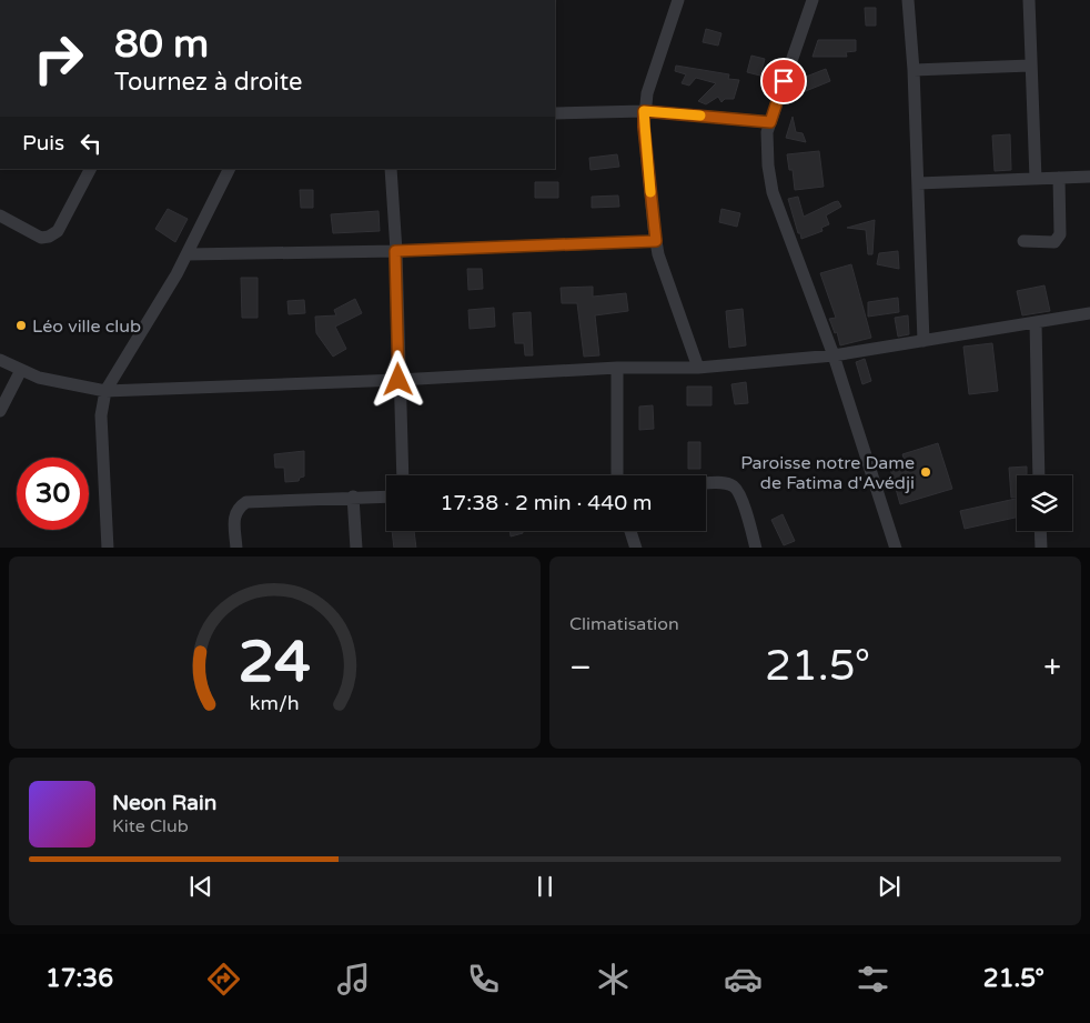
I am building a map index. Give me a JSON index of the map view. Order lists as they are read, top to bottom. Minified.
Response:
{"places":["Léo ville club","Paroisse notre Dame de Fatima d'Avédji"],"page":{"turn":["80 m","Tournez à droite"],"then":"Puis","limit":"30","trip":"17:38 · 2 min · 440 m","tile":"Climatisation","heat":["−","21.5°","+"],"song":["Neon Rain","Kite Club"],"tabs":["17:36","21.5°"],"gauge":["24","km/h"]}}
